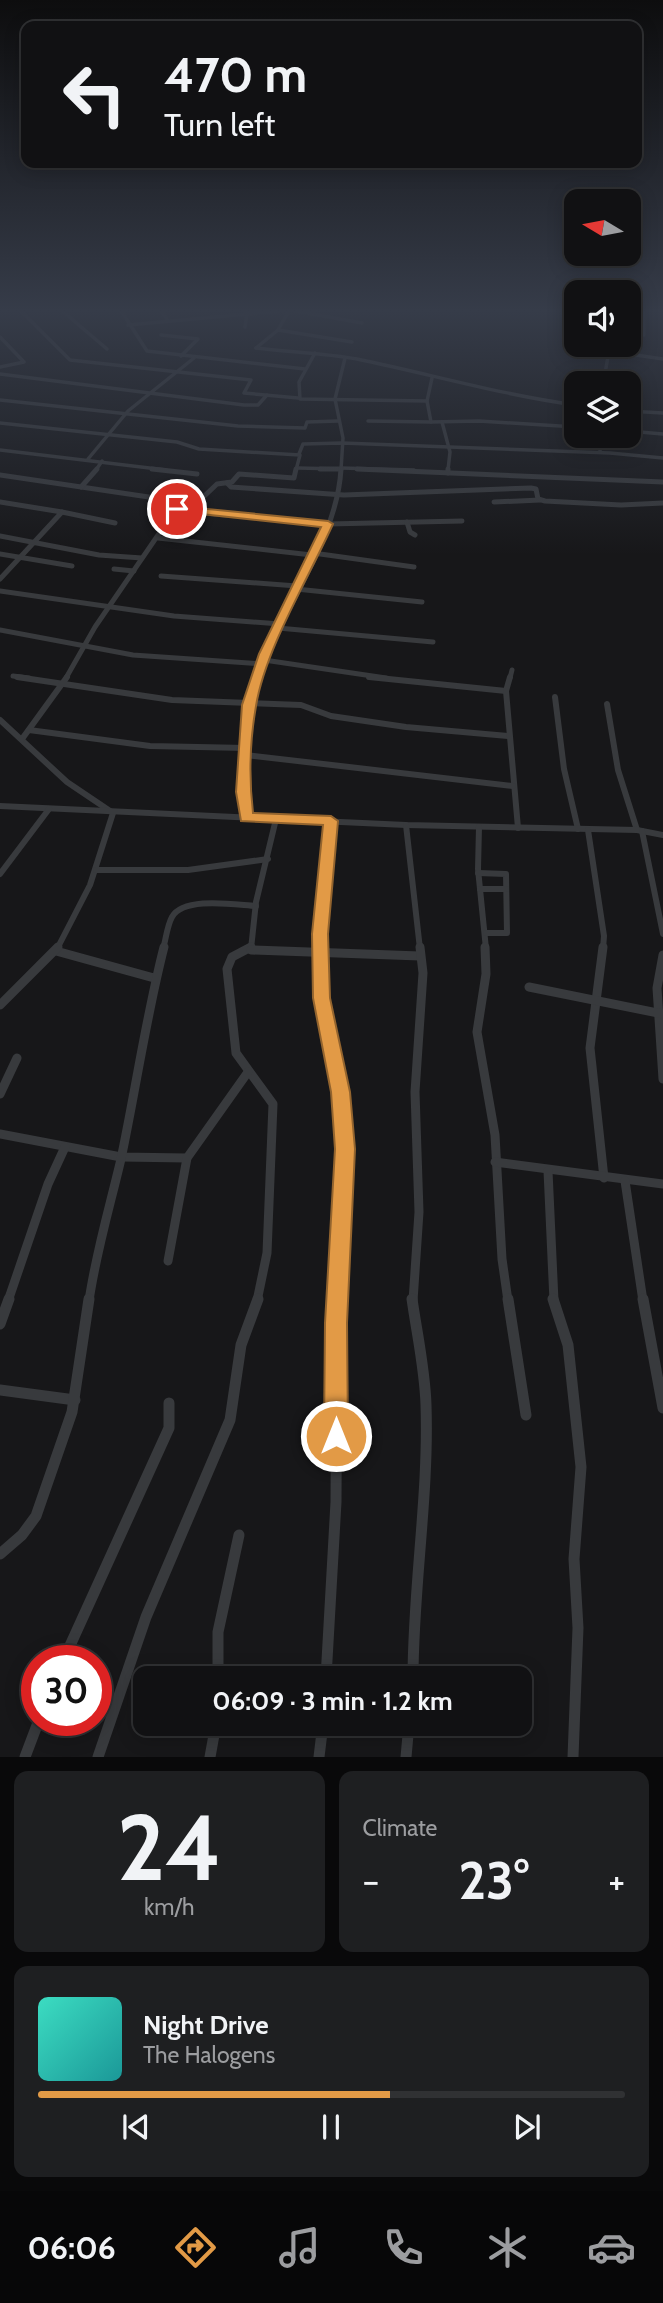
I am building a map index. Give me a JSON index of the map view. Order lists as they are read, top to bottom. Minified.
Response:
{"north":"left","page":{"turn":["470 m","Turn left"],"limit":"30","trip":"06:09 · 3 min · 1.2 km","tile":[["24","km/h"],"Climate"],"heat":["−","23°","+"],"song":["Night Drive","The Halogens"],"tabs":"06:06"}}
